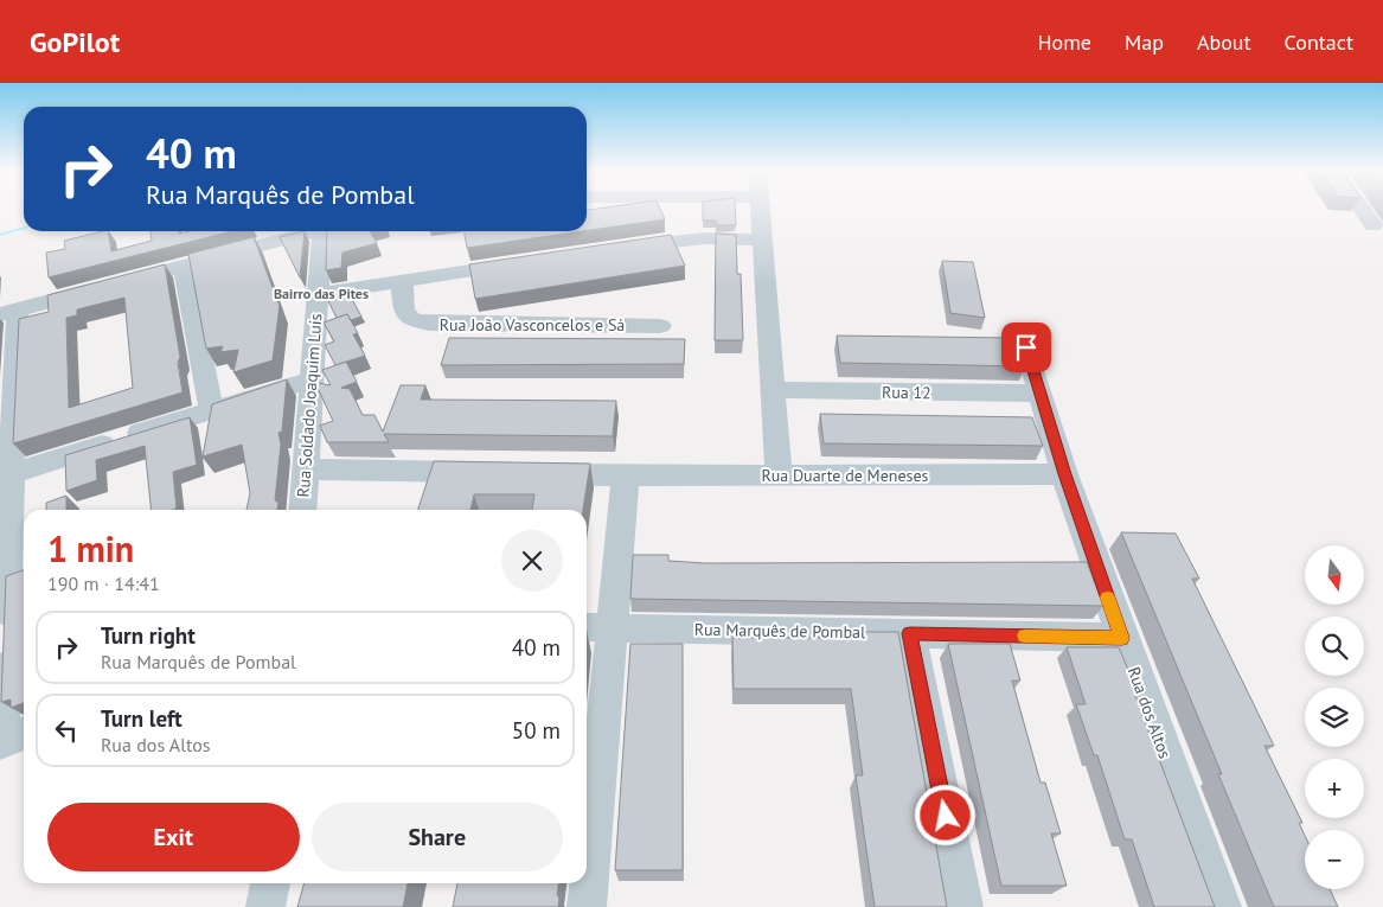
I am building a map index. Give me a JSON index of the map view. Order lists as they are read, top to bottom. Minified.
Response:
{"streets":{"street":["Rua João Vasconcelos e Sá","Rua 12","Rua Soldado Joaquim Luís","Rua Duarte de Meneses","Rua Marquês de Pombal","Rua dos Altos"]},"crossings":[["Rua 12","Rua dos Altos"],["Rua Soldado Joaquim Luís","Rua Duarte de Meneses"],["Rua Duarte de Meneses","Rua dos Altos"],["Rua Marquês de Pombal","Rua dos Altos"]],"districts":["Bairro das Pites"],"north":"bottom","page":{"header":"GoPilot","nav":["Home","Map","About","Contact"],"turn":["40 m","Rua Marquês de Pombal"],"heading":["1 min","190 m · 14:41"],"map_buttons":["+","−"],"list":[{"name":"Turn right","note":"Rua Marquês de Pombal","value":"40 m"},{"name":"Turn left","note":"Rua dos Altos","value":"50 m"}],"buttons":["Exit","Share"]}}
